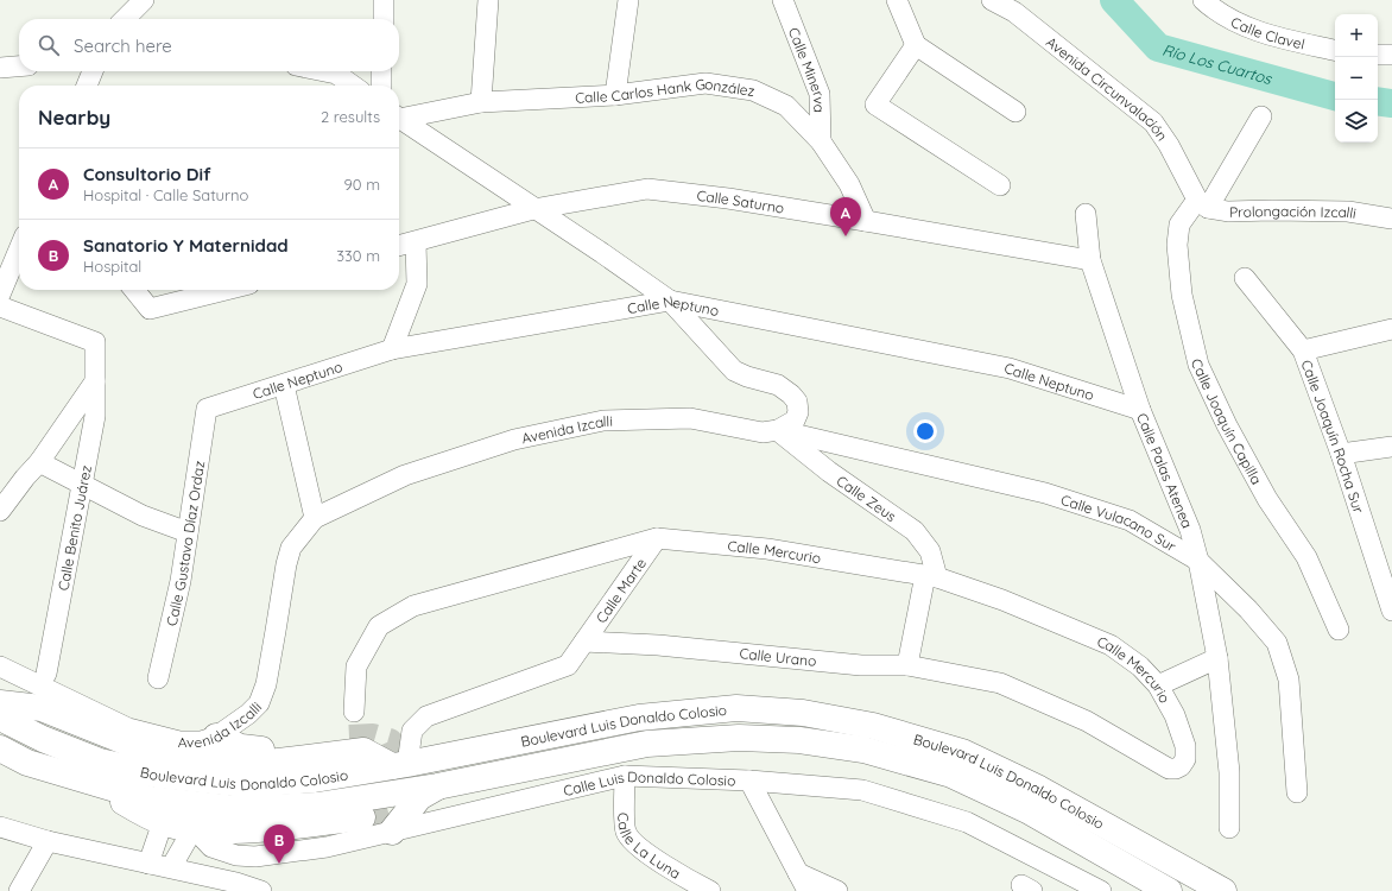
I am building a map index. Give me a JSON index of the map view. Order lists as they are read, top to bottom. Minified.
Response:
{"streets":{"highway":["Boulevard Luis Donaldo Colosio"],"street":["Calle Clavel","Calle Minerva","Avenida Circunvalación","Calle Carlos Hank González","Calle Saturno","Prolongación Izcalli","Calle Neptuno","Calle Joaquín Capilla","Avenida Izcalli","Calle Joaquín Rocha Sur","Calle Palas Atenea","Calle Zeus","Calle Vulacano Sur","Calle Benito Juárez","Calle Gustavo Díaz Ordaz","Calle Mercurio","Calle Marte","Calle Urano","Calle Luis Donaldo Colosio","Calle La Luna"]},"crossings":[["Calle Minerva","Calle Carlos Hank González"],["Avenida Circunvalación","Prolongación Izcalli"],["Avenida Circunvalación","Calle Joaquín Capilla"],["Calle Carlos Hank González","Calle Saturno"],["Calle Saturno","Calle Palas Atenea"],["Prolongación Izcalli","Calle Joaquín Capilla"],["Calle Neptuno","Calle Palas Atenea"],["Calle Neptuno","Calle Gustavo Díaz Ordaz"],["Avenida Izcalli","Calle Zeus"],["Avenida Izcalli","Calle Vulacano Sur"],["Calle Palas Atenea","Calle Vulacano Sur"],["Calle Zeus","Calle Vulacano Sur"],["Calle Zeus","Calle Mercurio"],["Calle Mercurio","Calle Marte"],["Calle Mercurio","Calle Urano"],["Calle Marte","Calle Urano"],["Calle Luis Donaldo Colosio","Calle La Luna"]],"water":["Río Los Cuartos"],"page":{"map_buttons":["+","−"],"search":"Search here","heading":["Nearby","2 results"],"list":[{"mark":"A","name":"Consultorio Dif","note":"Hospital · Calle Saturno","value":"90 m"},{"mark":"B","name":"Sanatorio Y Maternidad","note":"Hospital","value":"330 m"}],"pins":["A","B"]}}
